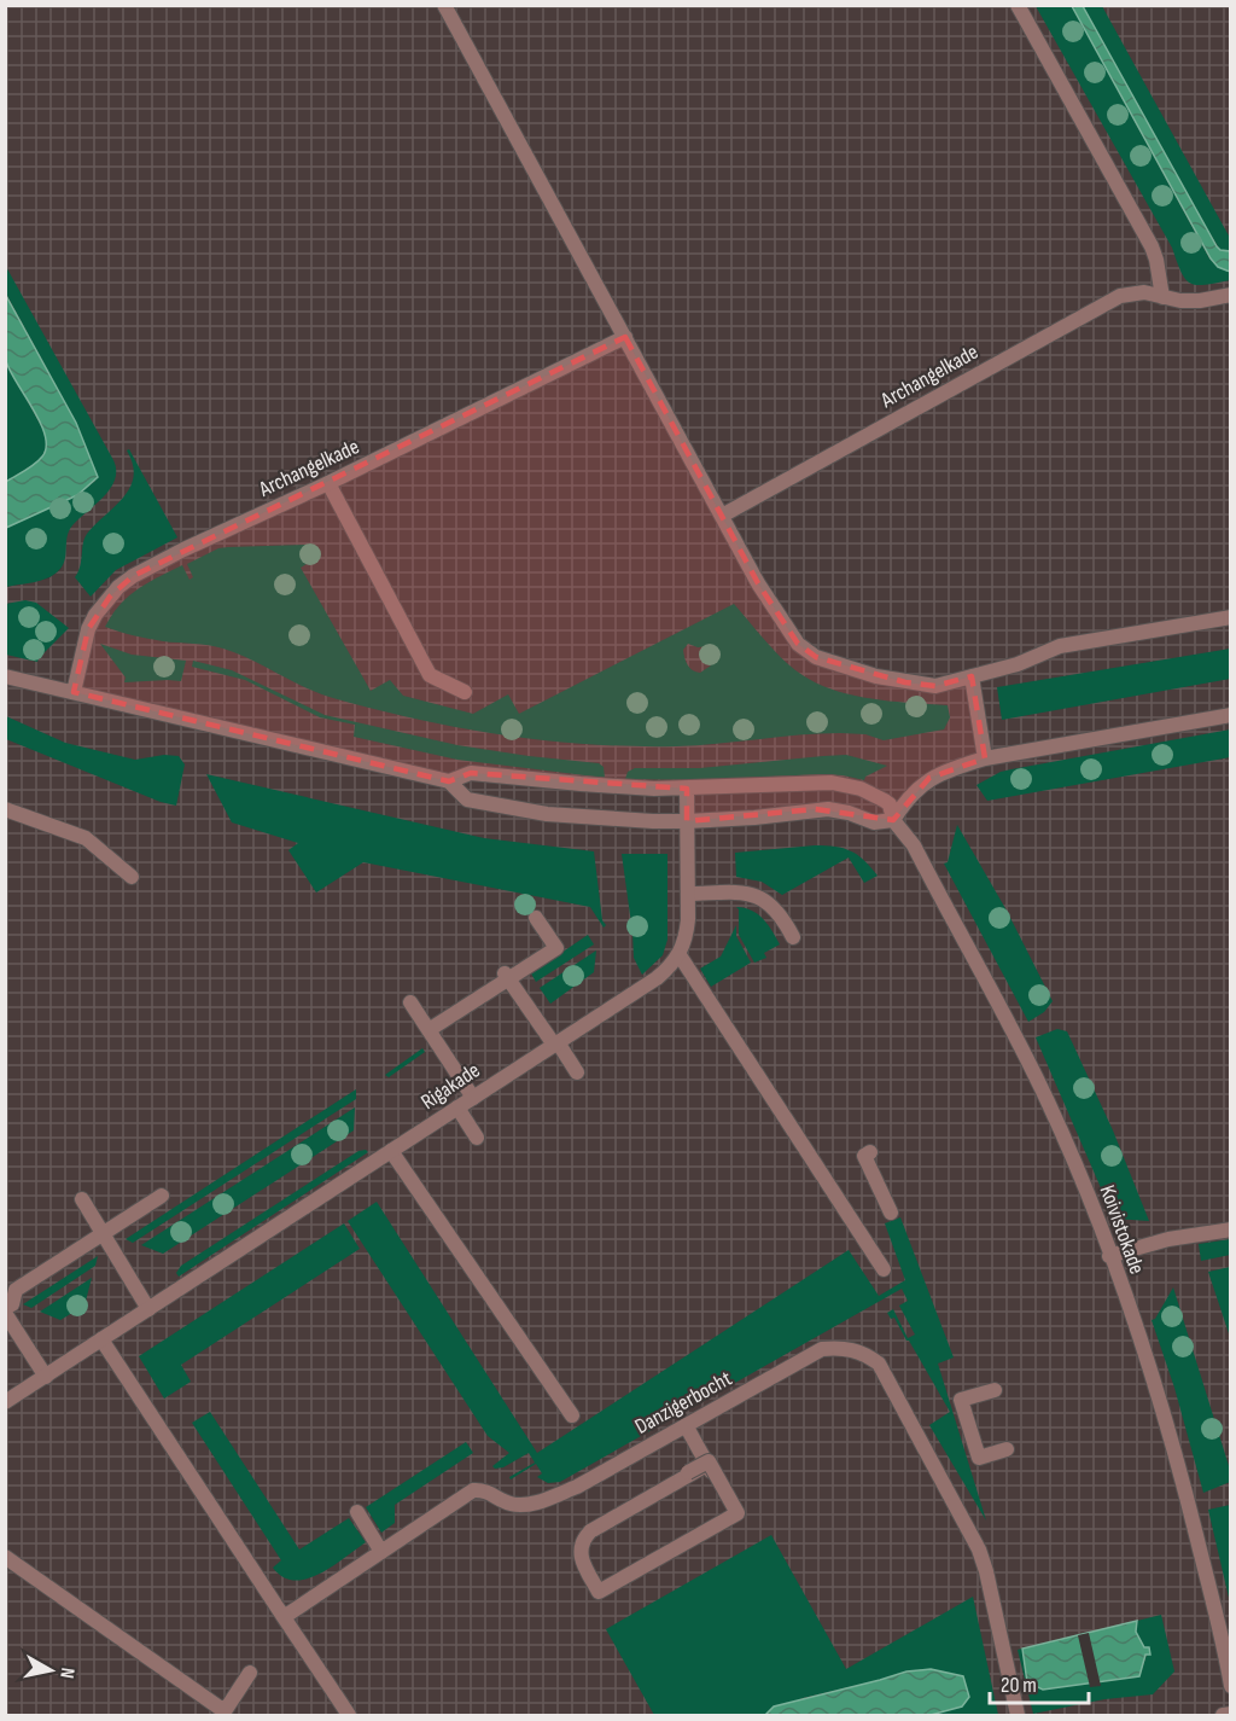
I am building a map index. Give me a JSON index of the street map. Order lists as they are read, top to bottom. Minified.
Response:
{"streets":{"street":["Archangelkade","Rigakade","Koivistokade","Danzigerbocht"]},"scale_bar":"20 m","north":"right"}
